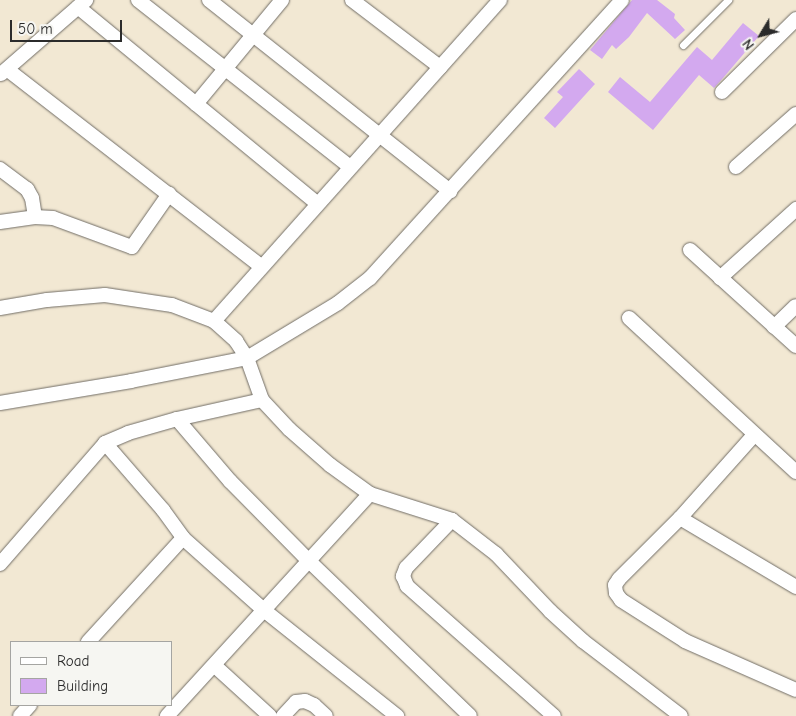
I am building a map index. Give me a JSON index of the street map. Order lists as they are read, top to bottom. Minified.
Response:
{"legend":["Road","Building"],"scale_bar":"50 m","north":"bottom left"}
